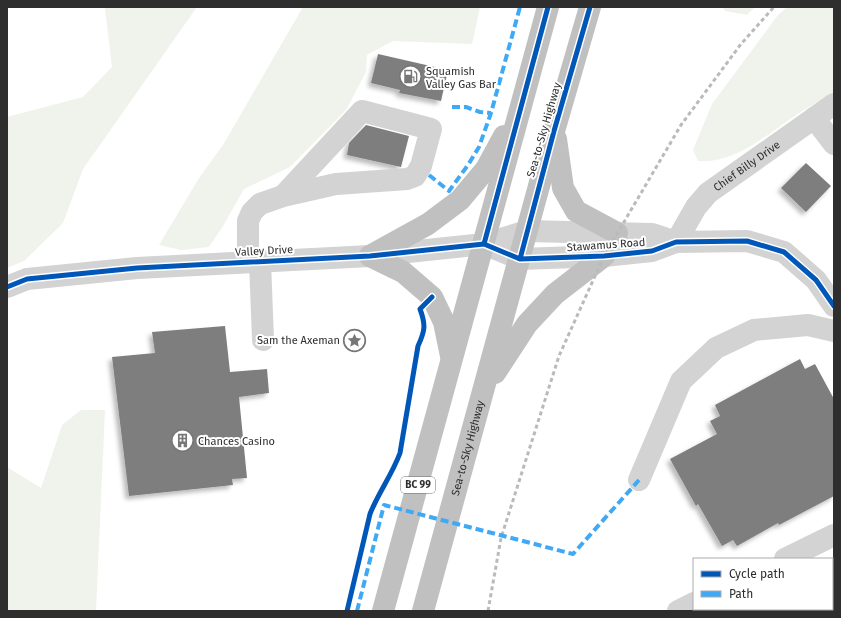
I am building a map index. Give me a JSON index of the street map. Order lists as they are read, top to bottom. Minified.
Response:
{"streets":{"highway":["Sea-to-Sky Highway","BC 99"],"street":["Chief Billy Drive","Stawamus Road","Valley Drive"]},"crossings":[["Sea-to-Sky Highway","Stawamus Road"],["Sea-to-Sky Highway","Valley Drive"],["Chief Billy Drive","Stawamus Road"],["Stawamus Road","Valley Drive"],["Stawamus Road","BC 99"],["Valley Drive","BC 99"]],"places":{"fuel station":["Squamish Valley Gas Bar"],"place":["Sam the Axeman"],"building":["Chances Casino"]},"legend":["Cycle path","Path"]}
